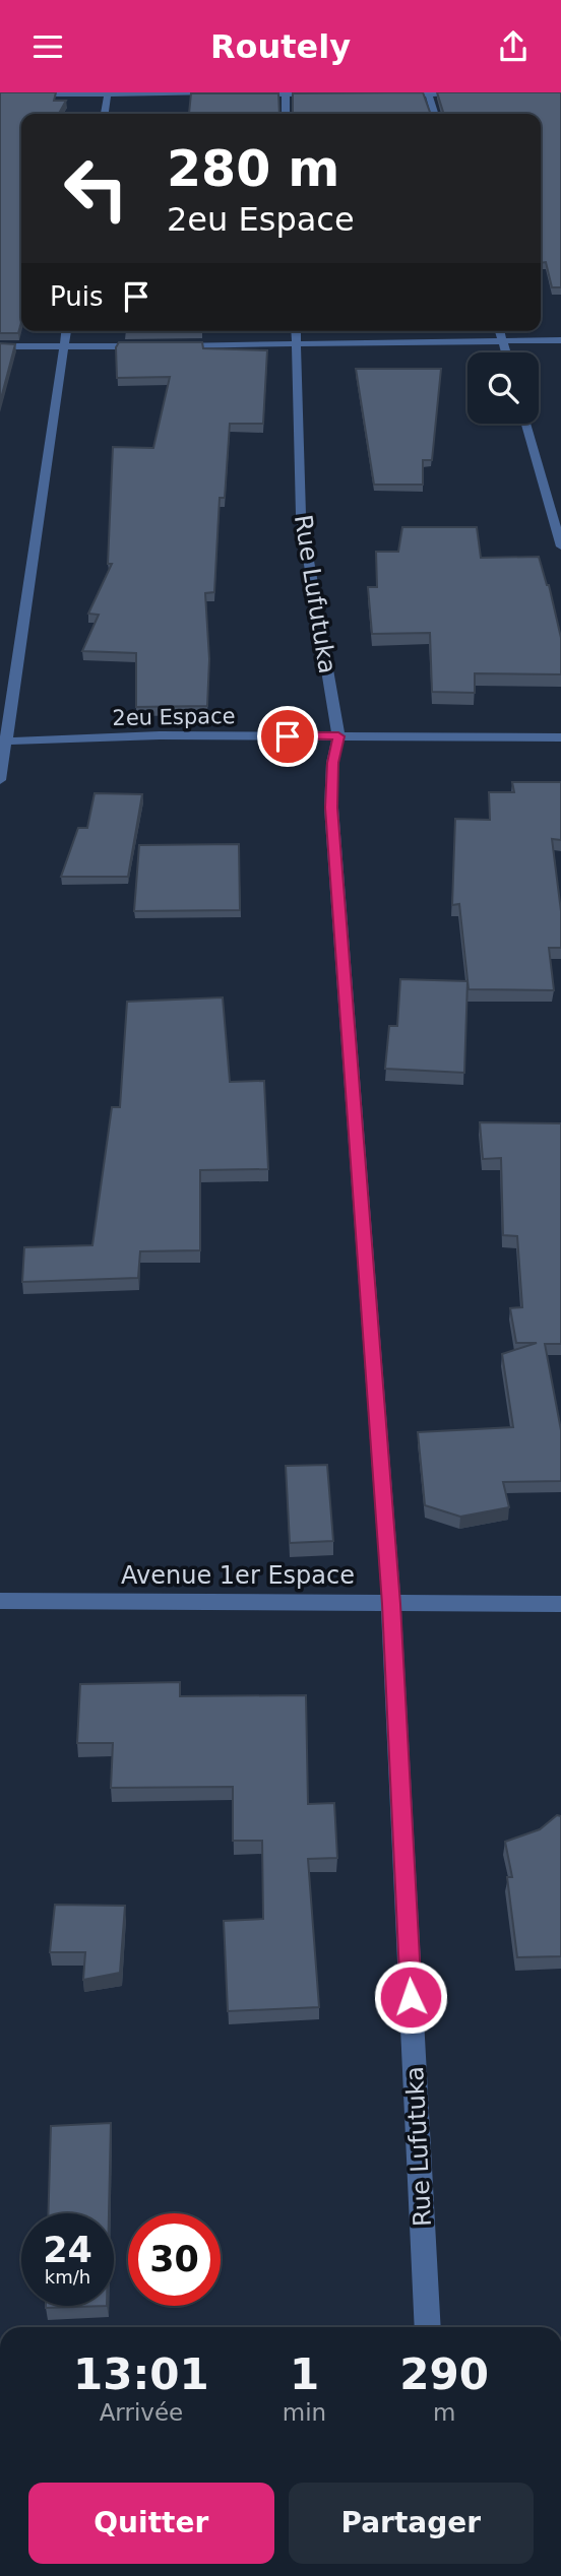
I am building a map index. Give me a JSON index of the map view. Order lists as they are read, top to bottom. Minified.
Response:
{"streets":{"street":["Rue Lufutuka","2eu Espace","Avenue 1er Espace"]},"crossings":[["Rue Lufutuka","2eu Espace"],["Rue Lufutuka","Avenue 1er Espace"]],"page":{"header":"Routely","turn":["280 m","2eu Espace"],"then":"Puis","speed":"24 km/h","limit":"30","eta":["13:01","Arrivée","1","min","290","m"],"buttons":["Quitter","Partager"]}}
